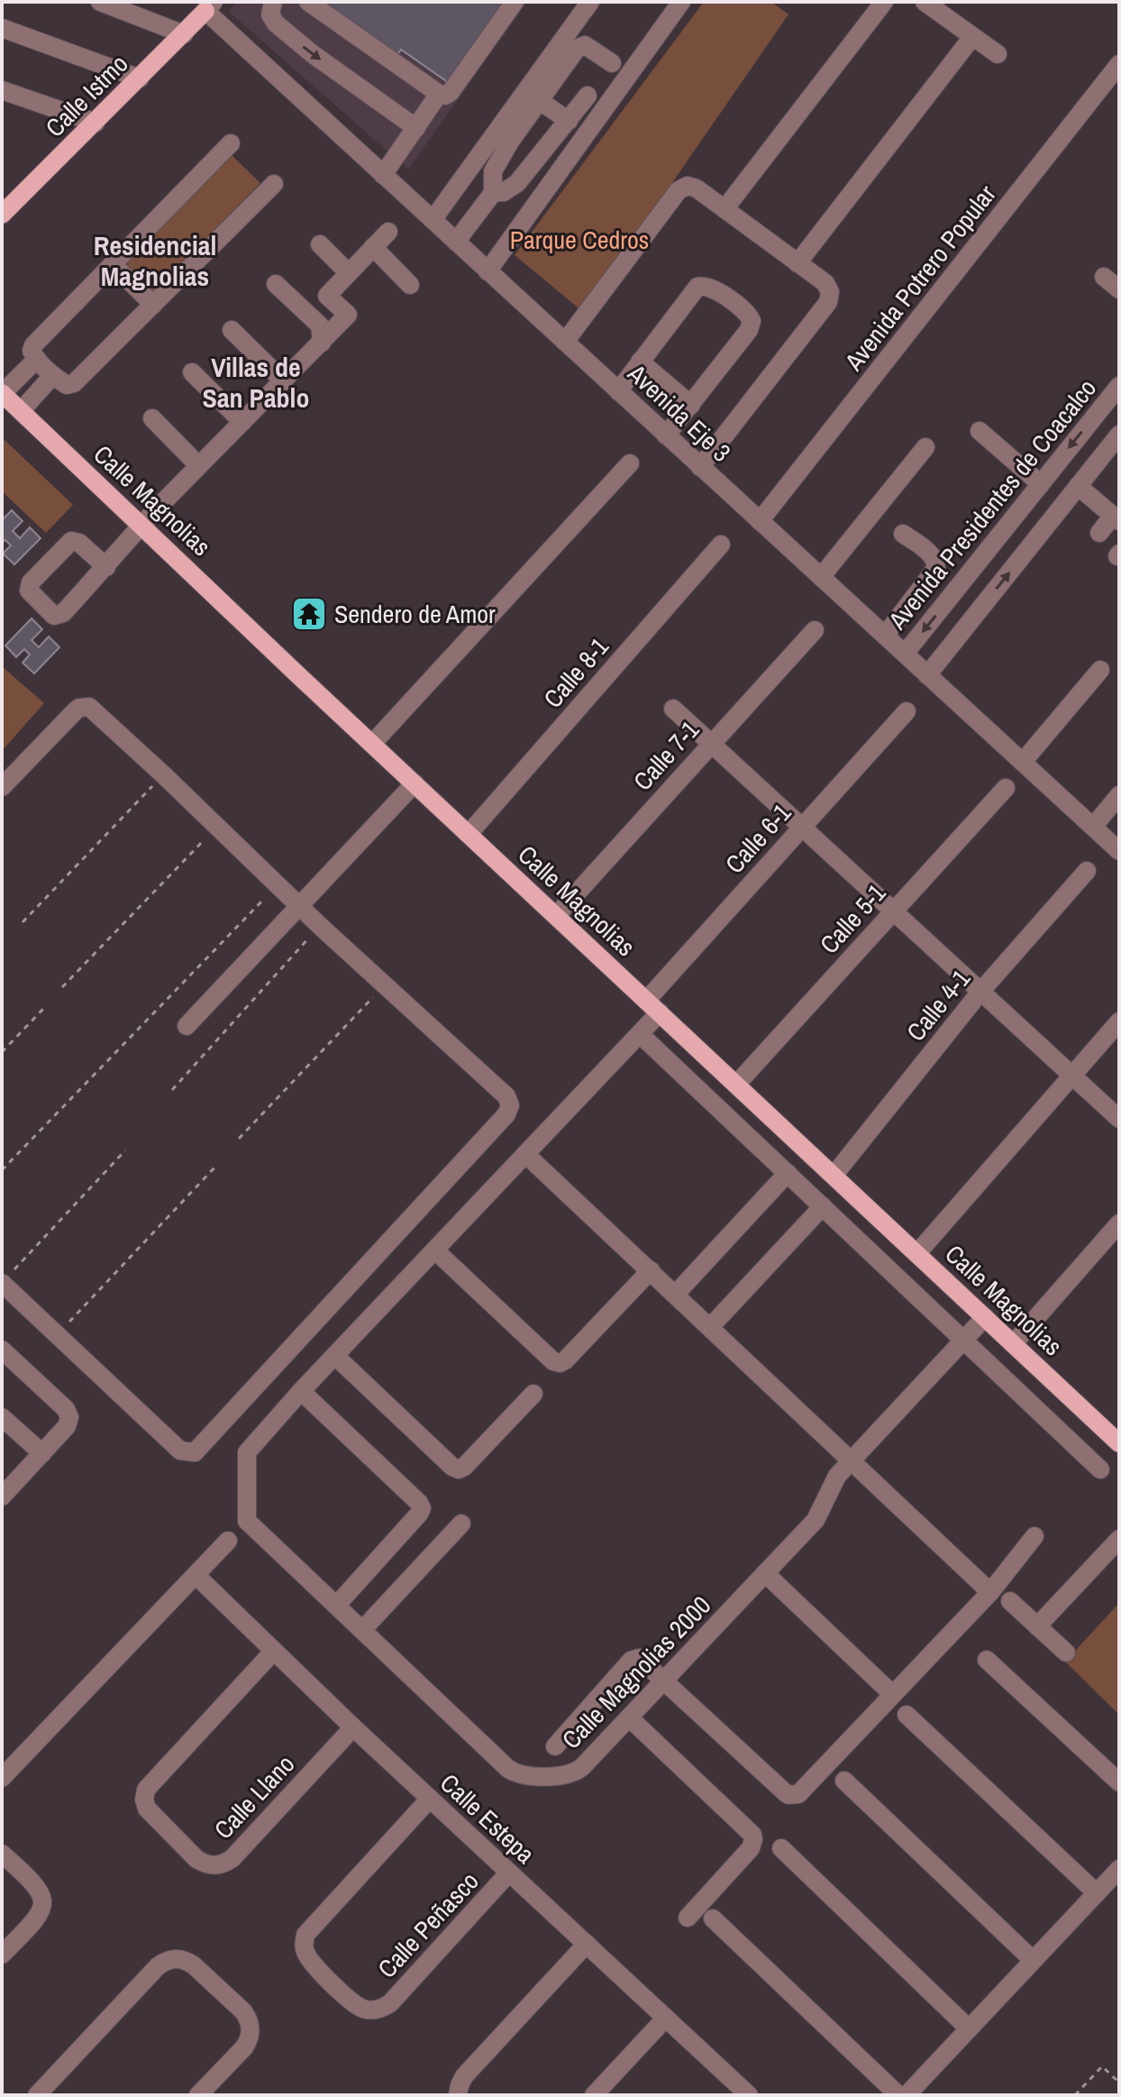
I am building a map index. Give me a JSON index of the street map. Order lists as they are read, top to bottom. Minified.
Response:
{"streets":{"main road":["Calle Istmo","Calle Magnolias"],"street":["Avenida Potrero Popular","Avenida Eje 3","Avenida Presidentes de Coacalco","Calle 8-1","Calle 7-1","Calle 6-1","Calle 5-1","Calle 4-1","Calle Magnolias 2000","Calle Llano","Calle Estepa","Calle Peñasco"]},"crossings":[["Calle Istmo","Avenida Eje 3"],["Avenida Potrero Popular","Avenida Eje 3"],["Avenida Eje 3","Avenida Presidentes de Coacalco"],["Calle Magnolias","Calle 8-1"],["Calle Magnolias","Calle 7-1"],["Calle Magnolias","Calle 6-1"],["Calle Magnolias","Calle 5-1"],["Calle Magnolias","Calle 4-1"],["Calle Magnolias","Calle Magnolias 2000"],["Calle 6-1","Calle Magnolias 2000"],["Calle Llano","Calle Estepa"],["Calle Estepa","Calle Peñasco"]],"districts":["Residencial Magnolias","Villas de San Pablo"],"parks":["Parque Cedros"],"places":{"temple":["Sendero de Amor"]}}
